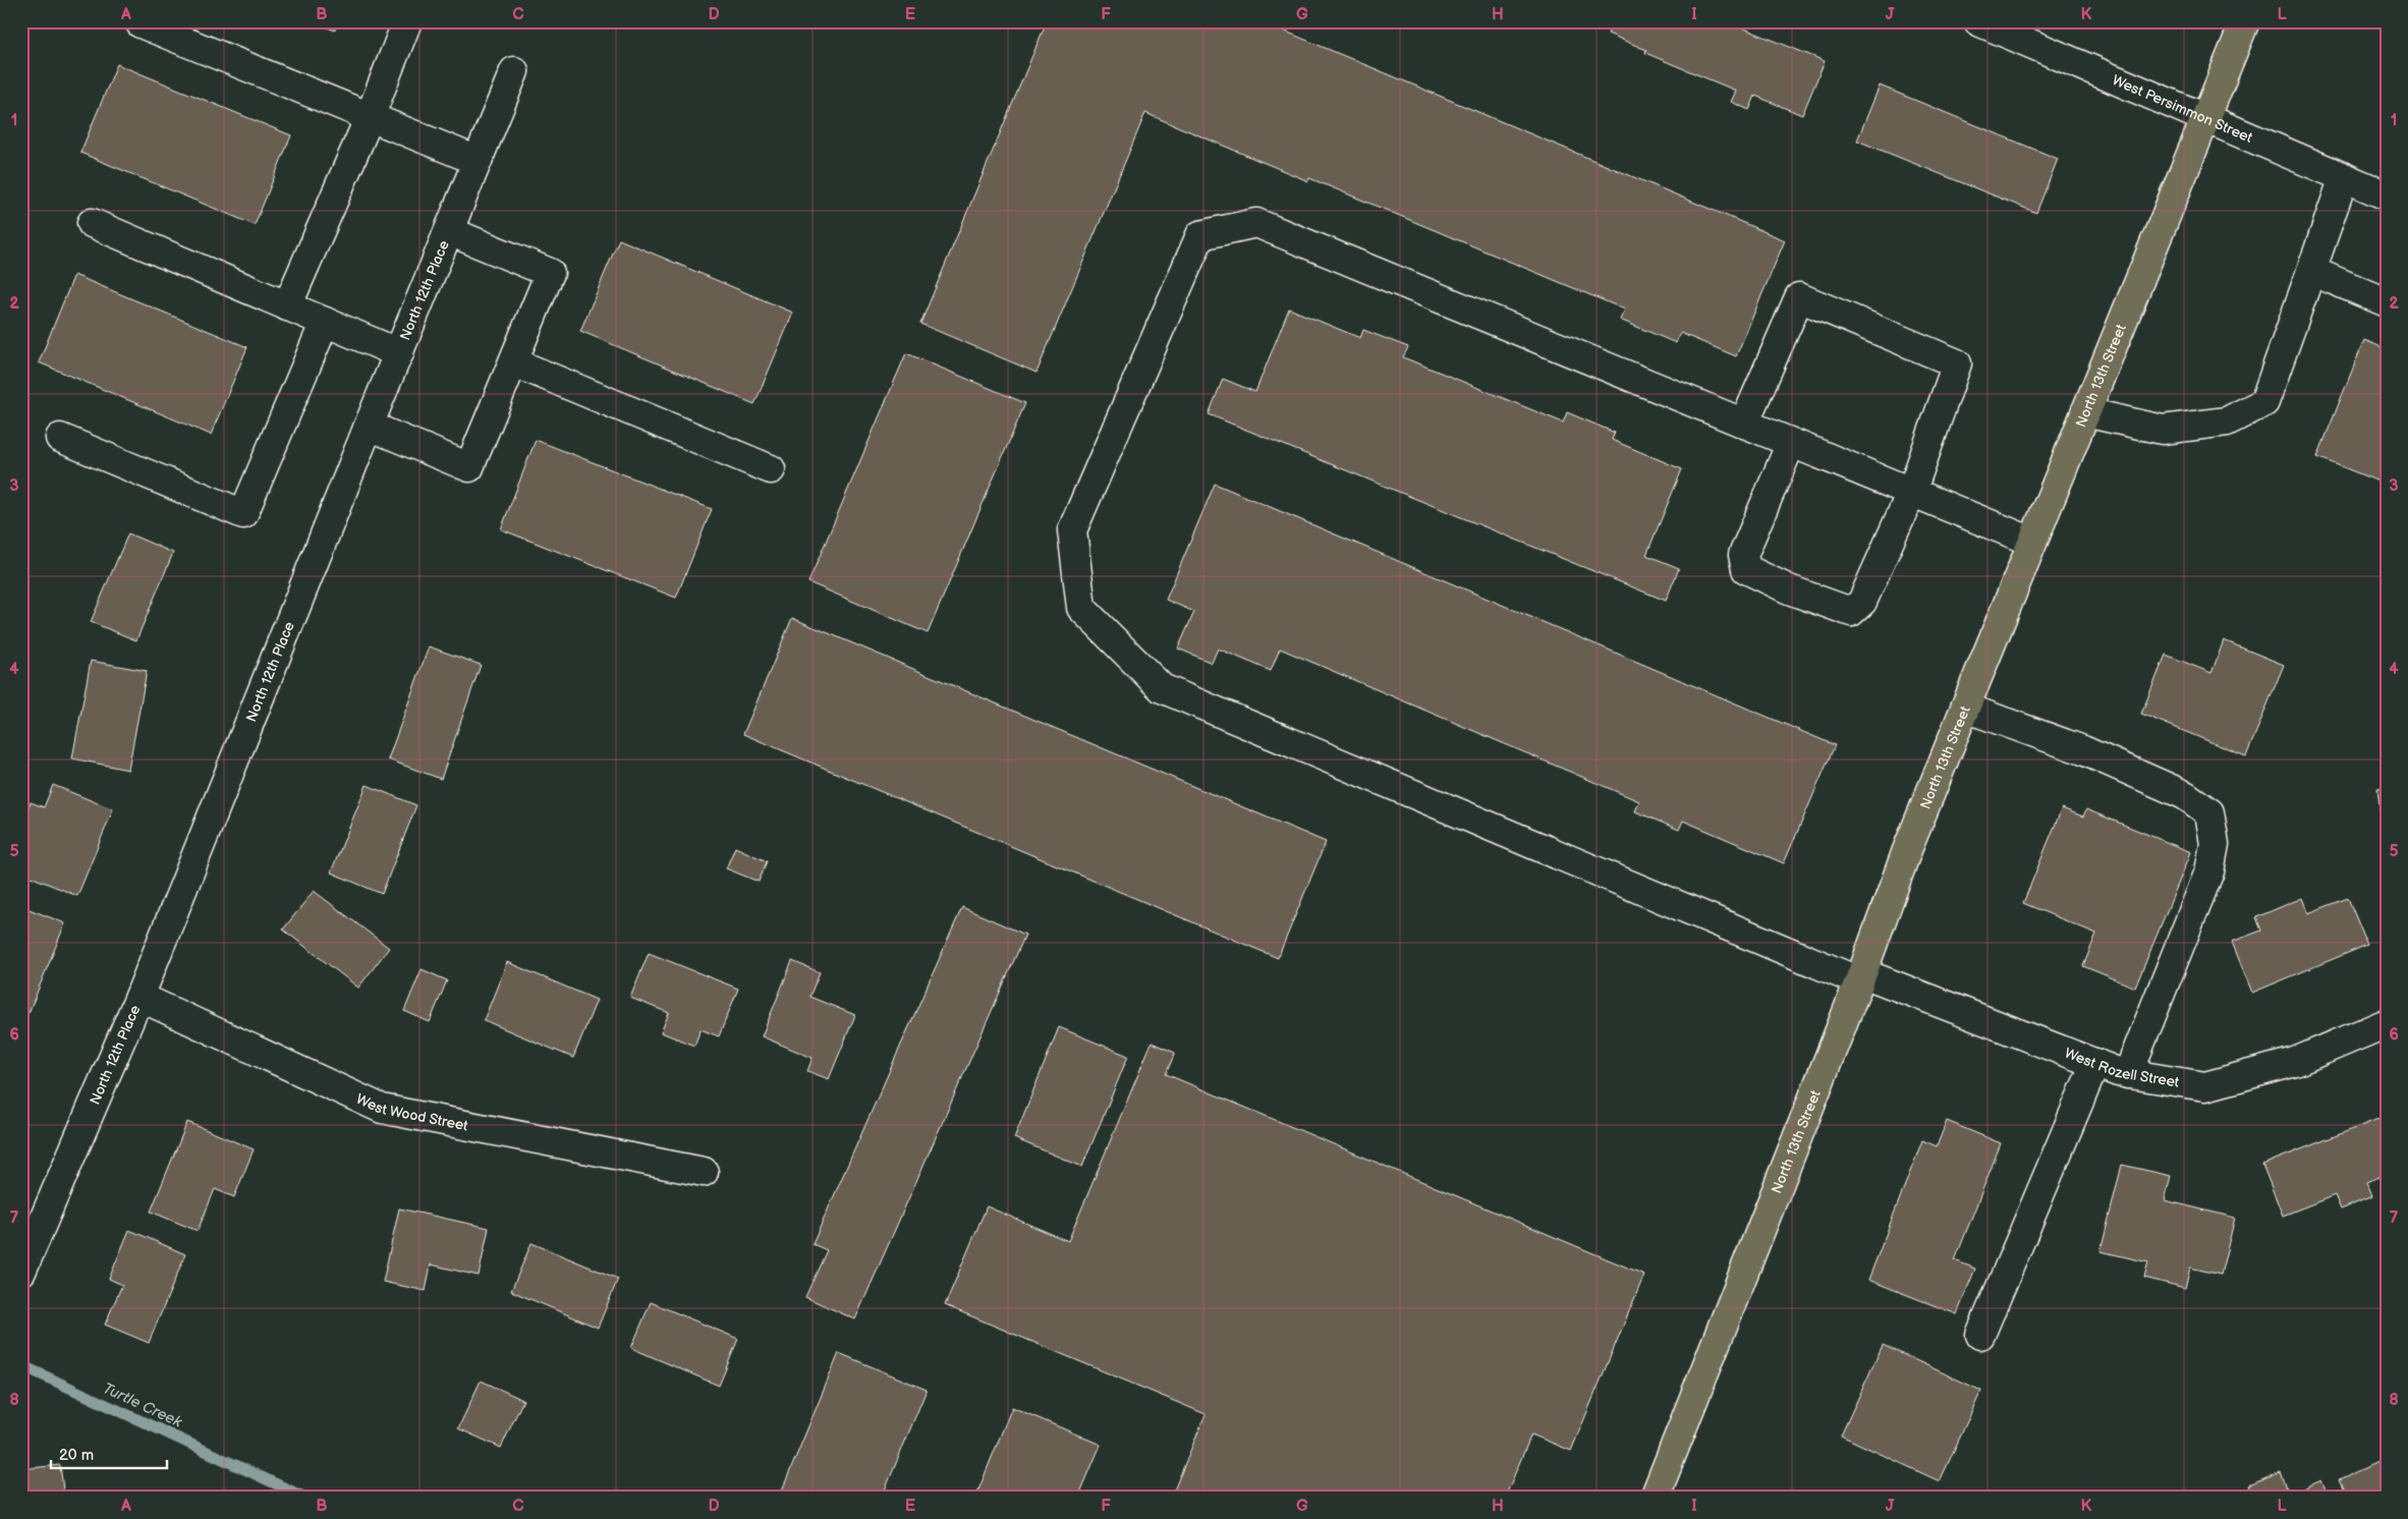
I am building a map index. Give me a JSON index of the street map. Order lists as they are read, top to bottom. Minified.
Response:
{"streets":{"main road":["North 13th Street"],"street":["West Persimmon Street","North 12th Place","West Rozell Street","West Wood Street"]},"crossings":[["West Persimmon Street","North 13th Street"],["North 12th Place","West Wood Street"],["North 13th Street","West Rozell Street"]],"water":["Turtle Creek"],"scale_bar":"20 m","grid":{"columns":["A","B","C","D","E","F","G","H","I","J","K","L"],"rows":["1","2","3","4","5","6","7","8"]}}
